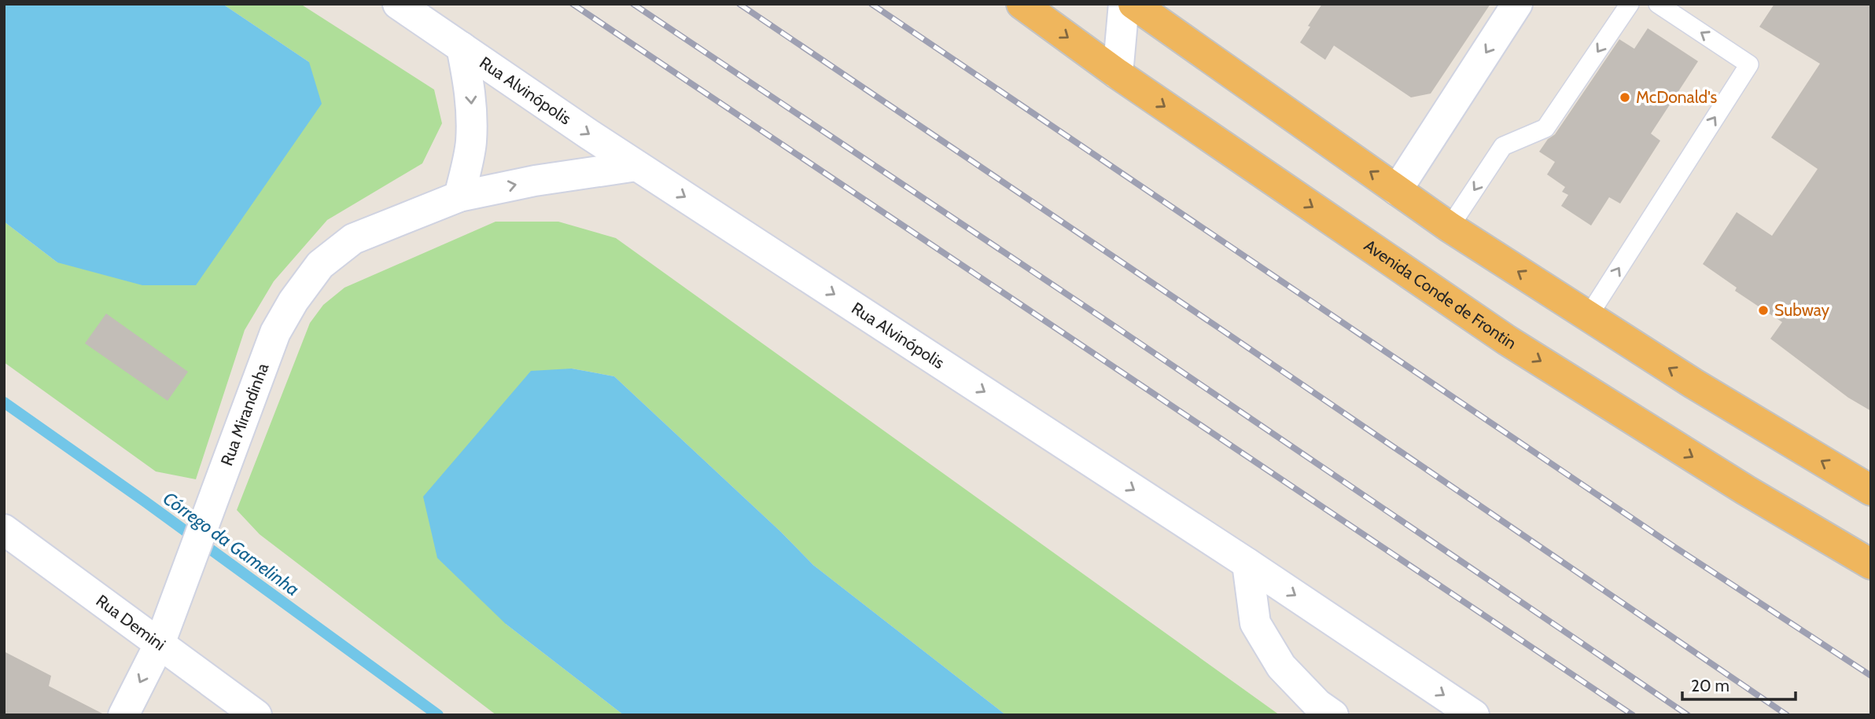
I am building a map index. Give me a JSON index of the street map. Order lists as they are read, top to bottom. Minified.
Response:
{"streets":{"highway":["Avenida Conde de Frontin"],"street":["Rua Alvinópolis","Rua Mirandinha","Rua Demini"]},"crossings":[["Rua Alvinópolis","Rua Mirandinha"],["Rua Mirandinha","Rua Demini"]],"one_way":["Rua Alvinópolis"],"water":["Córrego da Gamelinha"],"places":["McDonald's","Subway"],"scale_bar":"20 m"}
